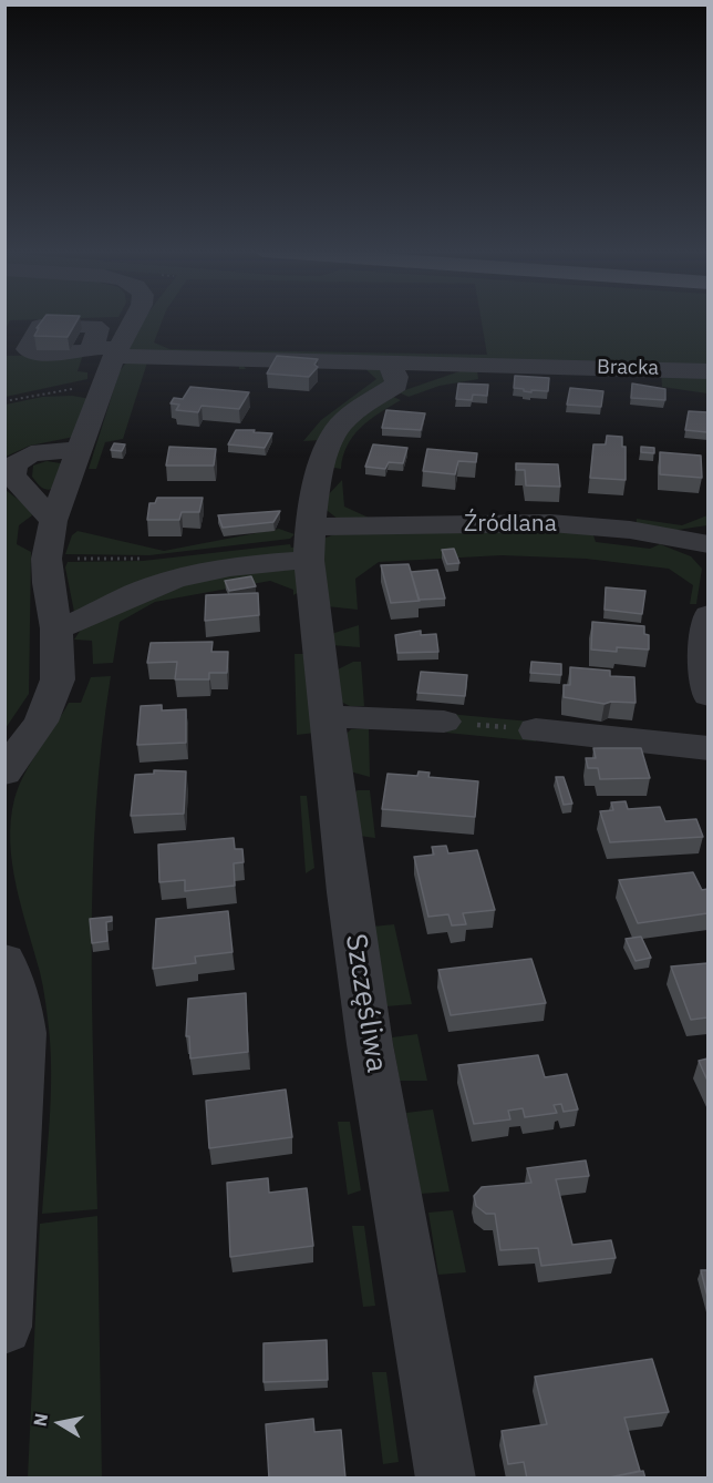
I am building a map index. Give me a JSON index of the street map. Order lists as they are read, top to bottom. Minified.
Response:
{"streets":{"street":["Bracka","Źródlana","Szczęśliwa"]},"crossings":[["Źródlana","Szczęśliwa"]],"north":"left"}
